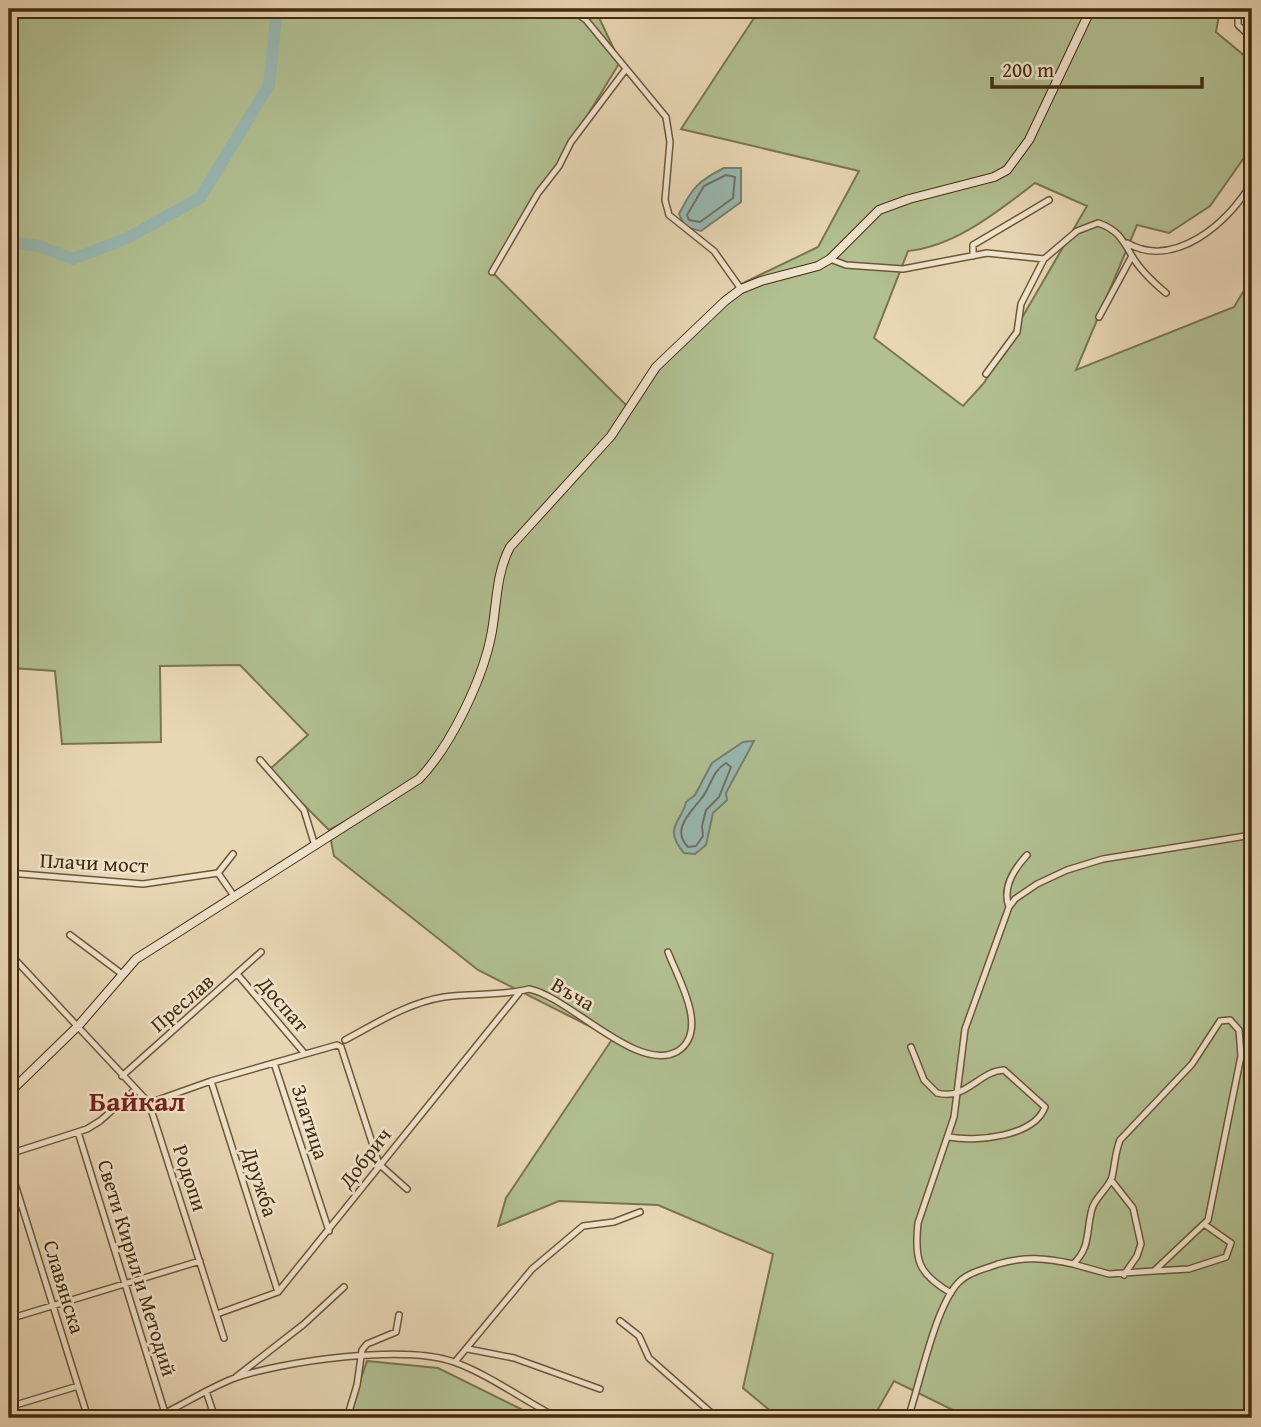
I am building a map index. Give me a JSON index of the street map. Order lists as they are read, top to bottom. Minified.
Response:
{"streets":{"street":["Плачи мост","Въча","Преслав","Доспат","Златица","Добрич","Родопи","Дружба","Свети Кирил и Методий","Славянска"]},"crossings":[["Въча","Добрич"],["Преслав","Доспат"],["Преслав","Родопи"],["Златица","Добрич"],["Добрич","Дружба"]],"districts":["Байкал"],"scale_bar":"200 m"}
